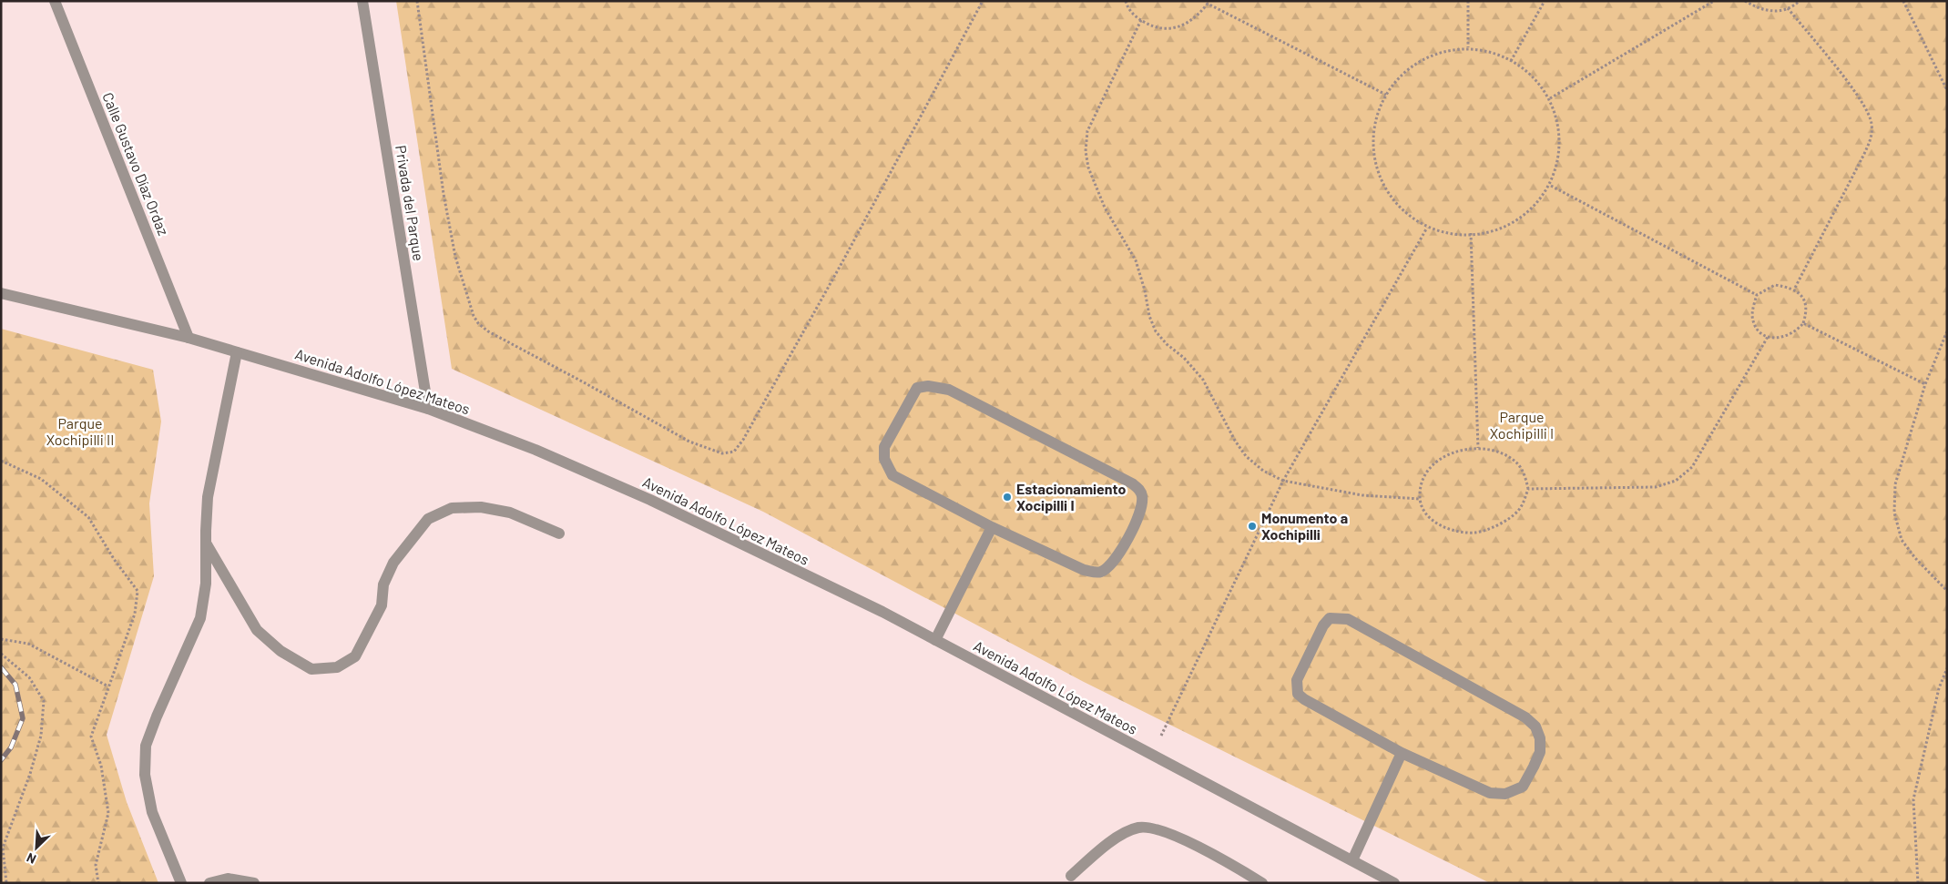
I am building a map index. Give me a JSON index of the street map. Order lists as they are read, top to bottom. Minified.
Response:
{"streets":{"street":["Calle Gustavo Díaz Ordaz","Privada del Parque","Avenida Adolfo López Mateos"]},"crossings":[["Calle Gustavo Díaz Ordaz","Avenida Adolfo López Mateos"],["Privada del Parque","Avenida Adolfo López Mateos"]],"parks":["Parque Xochipilli I","Parque Xochipilli II"],"places":["Estacionamiento Xocipilli I","Monumento a Xochipilli"],"north":"bottom left"}
